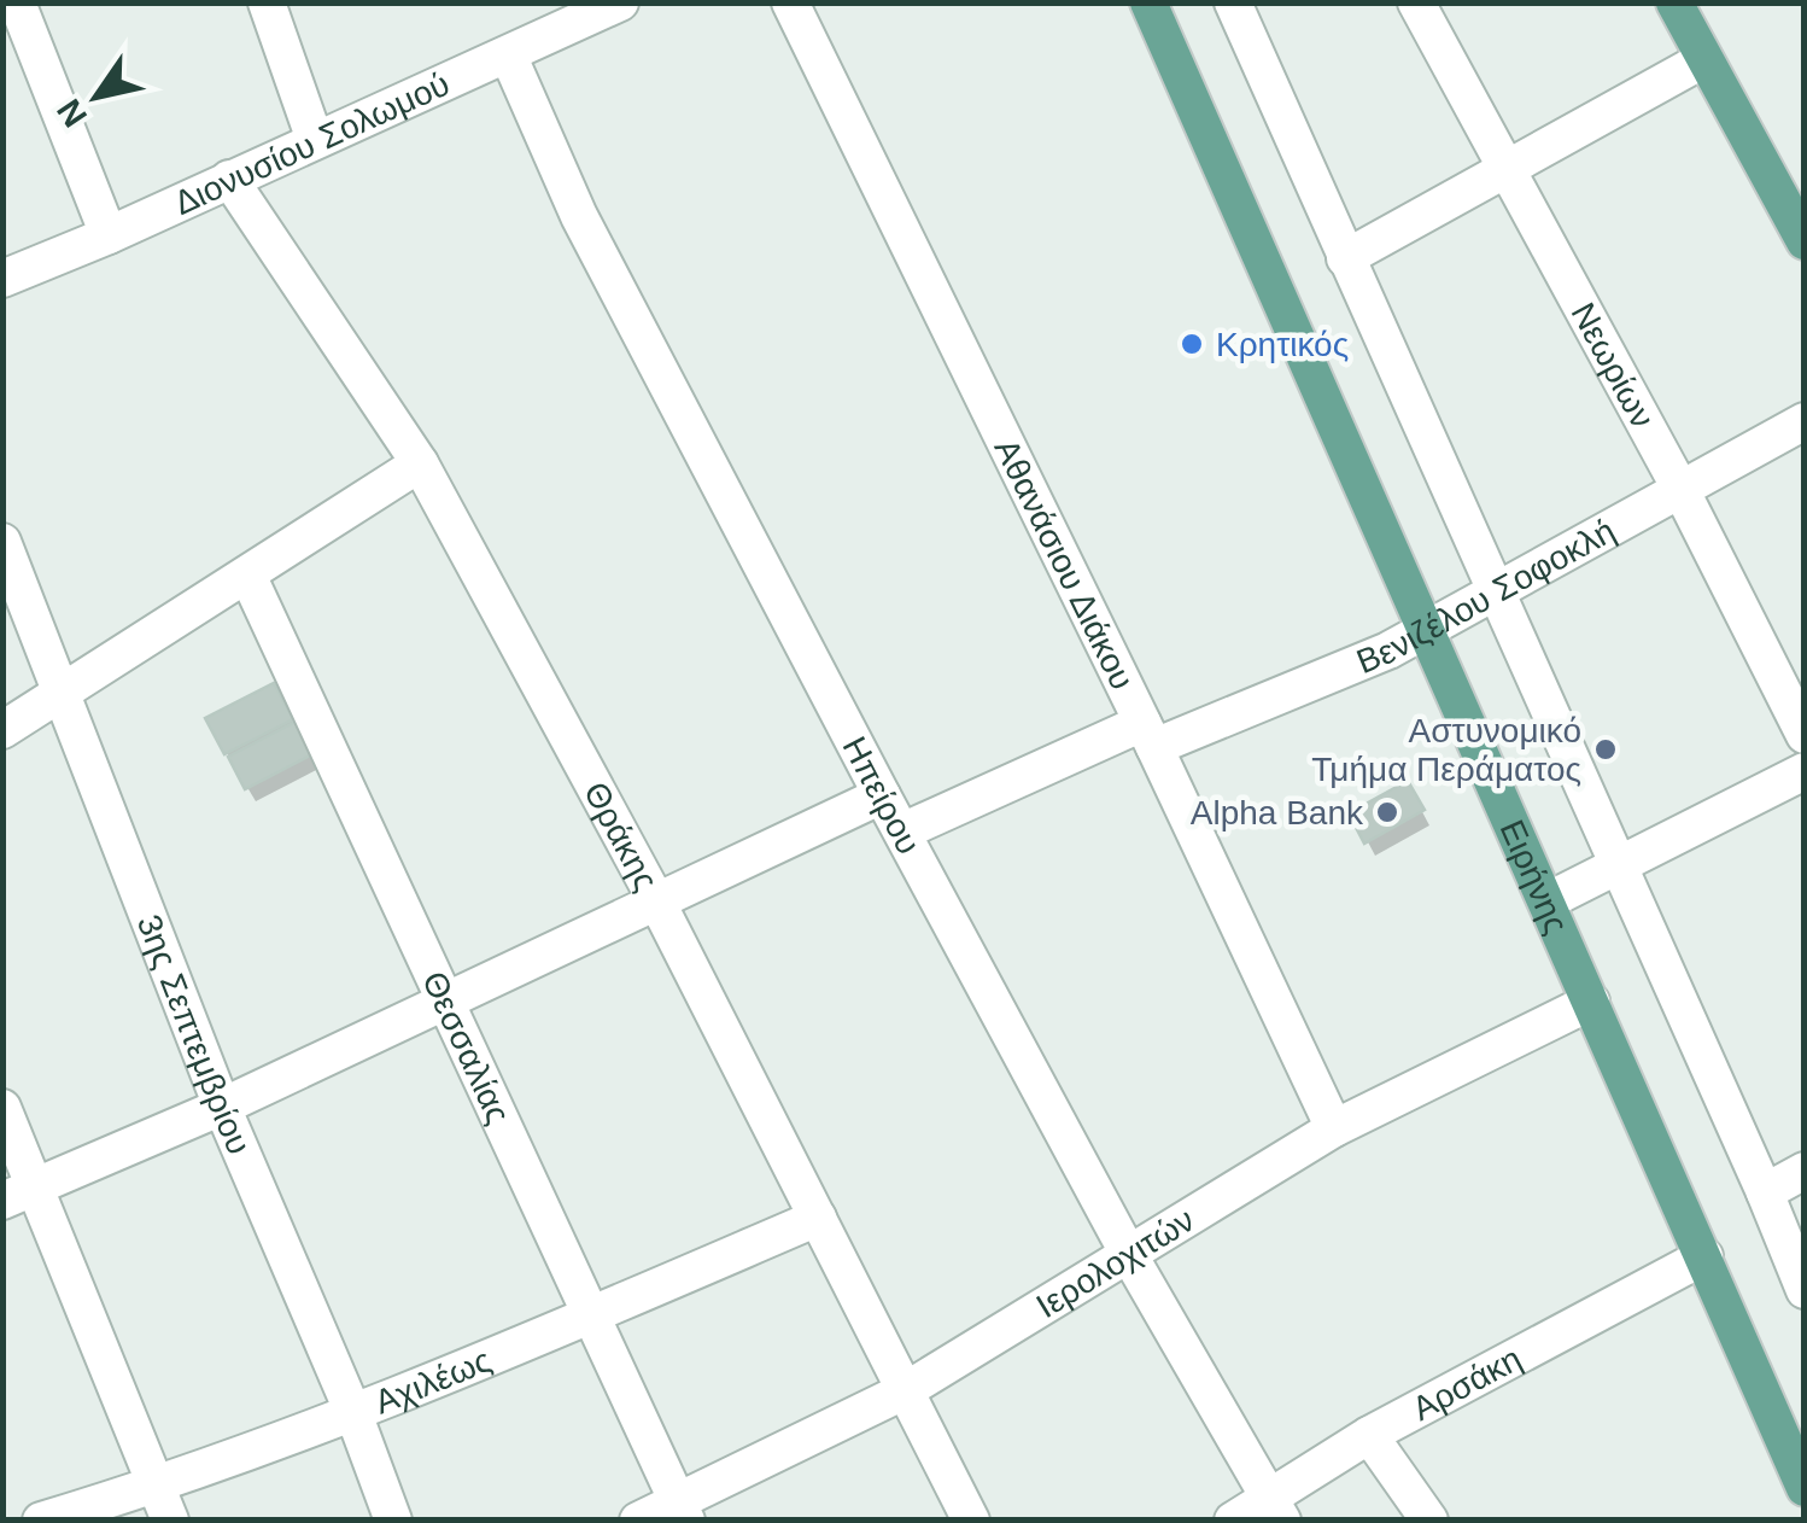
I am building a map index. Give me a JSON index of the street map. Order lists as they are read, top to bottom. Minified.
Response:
{"streets":{"main road":["Ειρήνης"],"street":["Διονυσίου Σολωμού","Νεωρίων","Αθανάσιου Διάκου","Βενιζέλου Σοφοκλή","Ηπείρου","Θράκης","3ης Σεπτεμβρίου","Θεσσαλίας","Ιερολοχιτών","Αχιλέως","Αρσάκη"]},"crossings":[["Διονυσίου Σολωμού","Ηπείρου"],["Διονυσίου Σολωμού","Θράκης"],["Νεωρίων","Βενιζέλου Σοφοκλή"],["Αθανάσιου Διάκου","Βενιζέλου Σοφοκλή"],["Αθανάσιου Διάκου","Ιερολοχιτών"],["Βενιζέλου Σοφοκλή","Ηπείρου"],["Βενιζέλου Σοφοκλή","Ειρήνης"],["Ηπείρου","Ιερολοχιτών"],["Ηπείρου","Αρσάκη"],["Θράκης","Ιερολοχιτών"],["Θράκης","Αχιλέως"],["Ειρήνης","Ιερολοχιτών"],["Ειρήνης","Αρσάκη"],["3ης Σεπτεμβρίου","Αχιλέως"],["Θεσσαλίας","Ιερολοχιτών"],["Θεσσαλίας","Αχιλέως"]],"places":["Κρητικός","Αστυνομικό Τμήμα Περάματος","Alpha Bank"],"north":"bottom left"}
